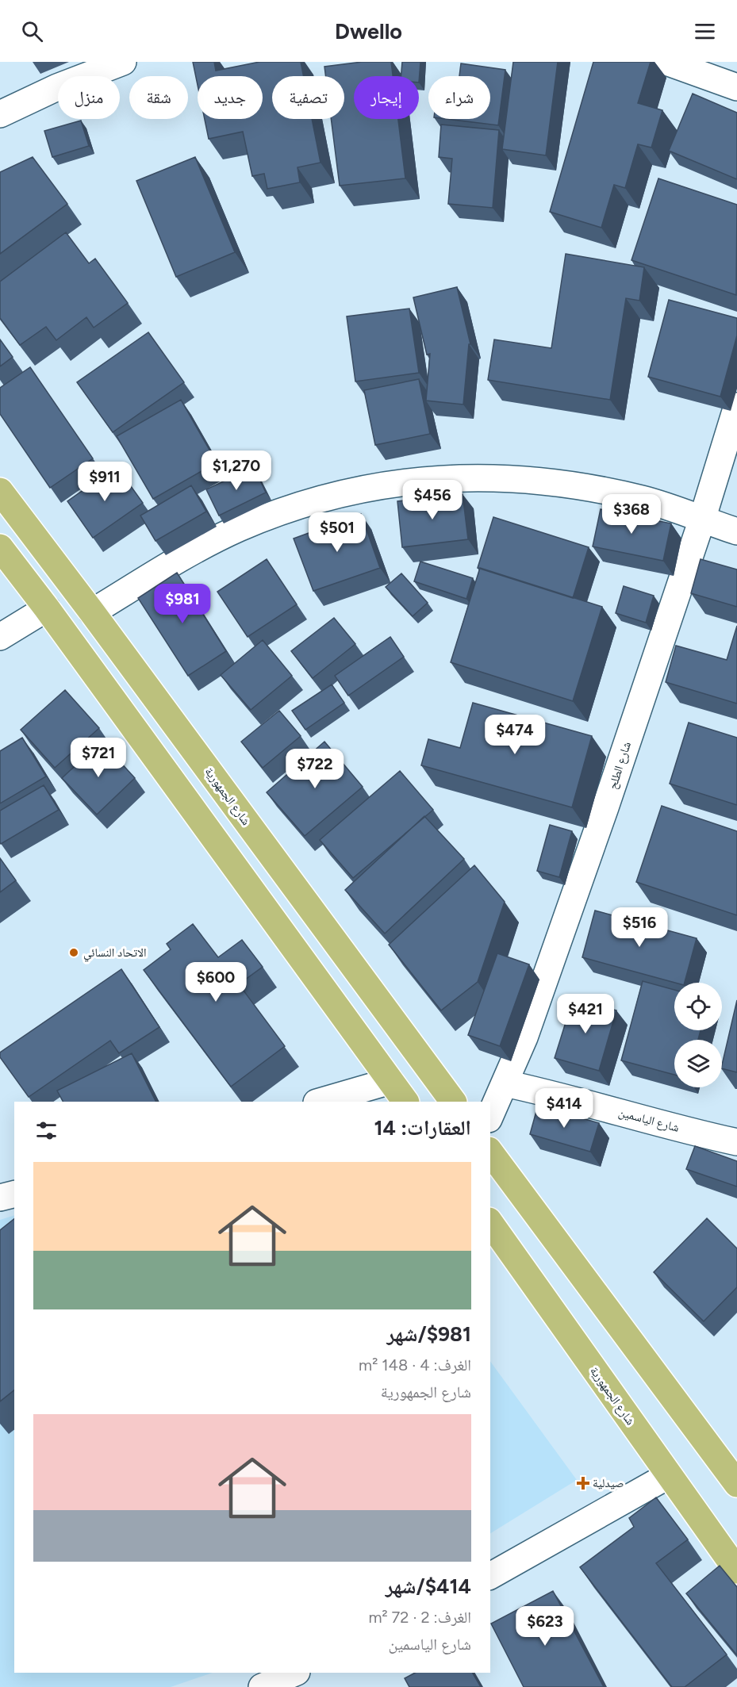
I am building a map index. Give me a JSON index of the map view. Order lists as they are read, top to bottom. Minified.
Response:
{"streets":{"main road":["شارع الجمهورية"],"street":["شارع الطلح","شارع الياسمين"]},"crossings":[["شارع الطلح","شارع الياسمين"]],"places":{"other":["الاتحاد النسائي"],"health":["صيدلية"]},"page":{"header":"Dwello","chip":["شراء","إيجار","تصفية","جديد","شقة","منزل"],"price":["$1,270","$911","$456","$368","$501","$981","$474","$721","$722","$516","$600","$421","$414","$623"],"heading":"العقارات: 14","list":[{"name":"$981/شهر","note":"الغرف: 4 · 148 m² · شارع الجمهورية"},{"name":"$414/شهر","note":"الغرف: 2 · 72 m² · شارع الياسمين"}]}}
